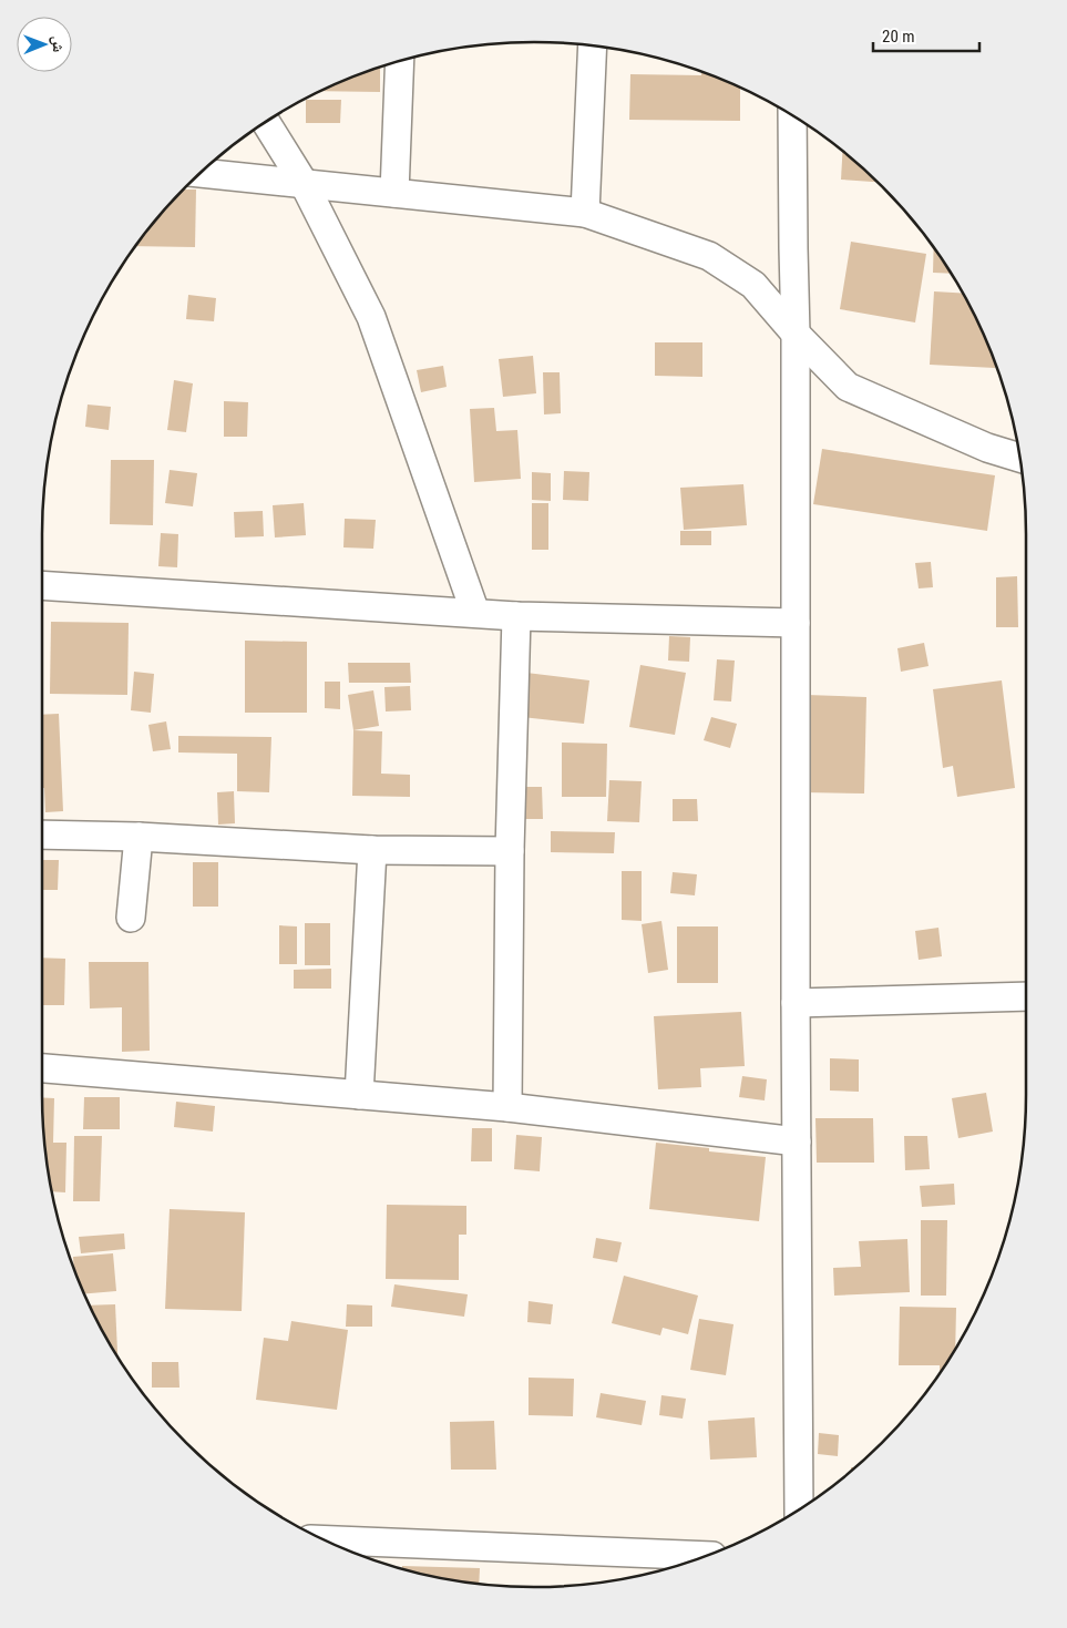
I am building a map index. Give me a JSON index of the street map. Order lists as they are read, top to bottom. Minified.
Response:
{"scale_bar":"20 m","north":"right"}
